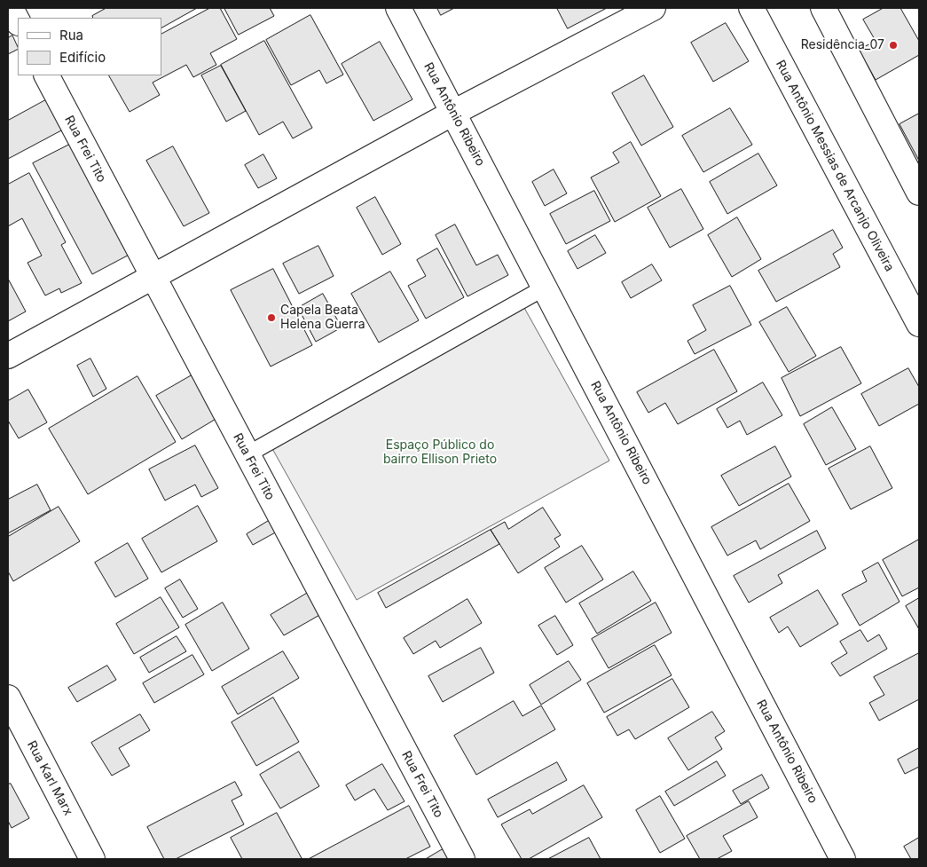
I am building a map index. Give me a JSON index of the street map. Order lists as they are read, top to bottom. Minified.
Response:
{"streets":{"street":["Rua Antônio Ribeiro","Rua Frei Tito","Rua Antônio Messias de Arcanjo Oliveira","Rua Karl Marx"]},"parks":["Espaço Público do bairro Ellison Prieto"],"places":["Residência_07","Capela Beata Helena Guerra"],"legend":["Rua","Edifício"]}
